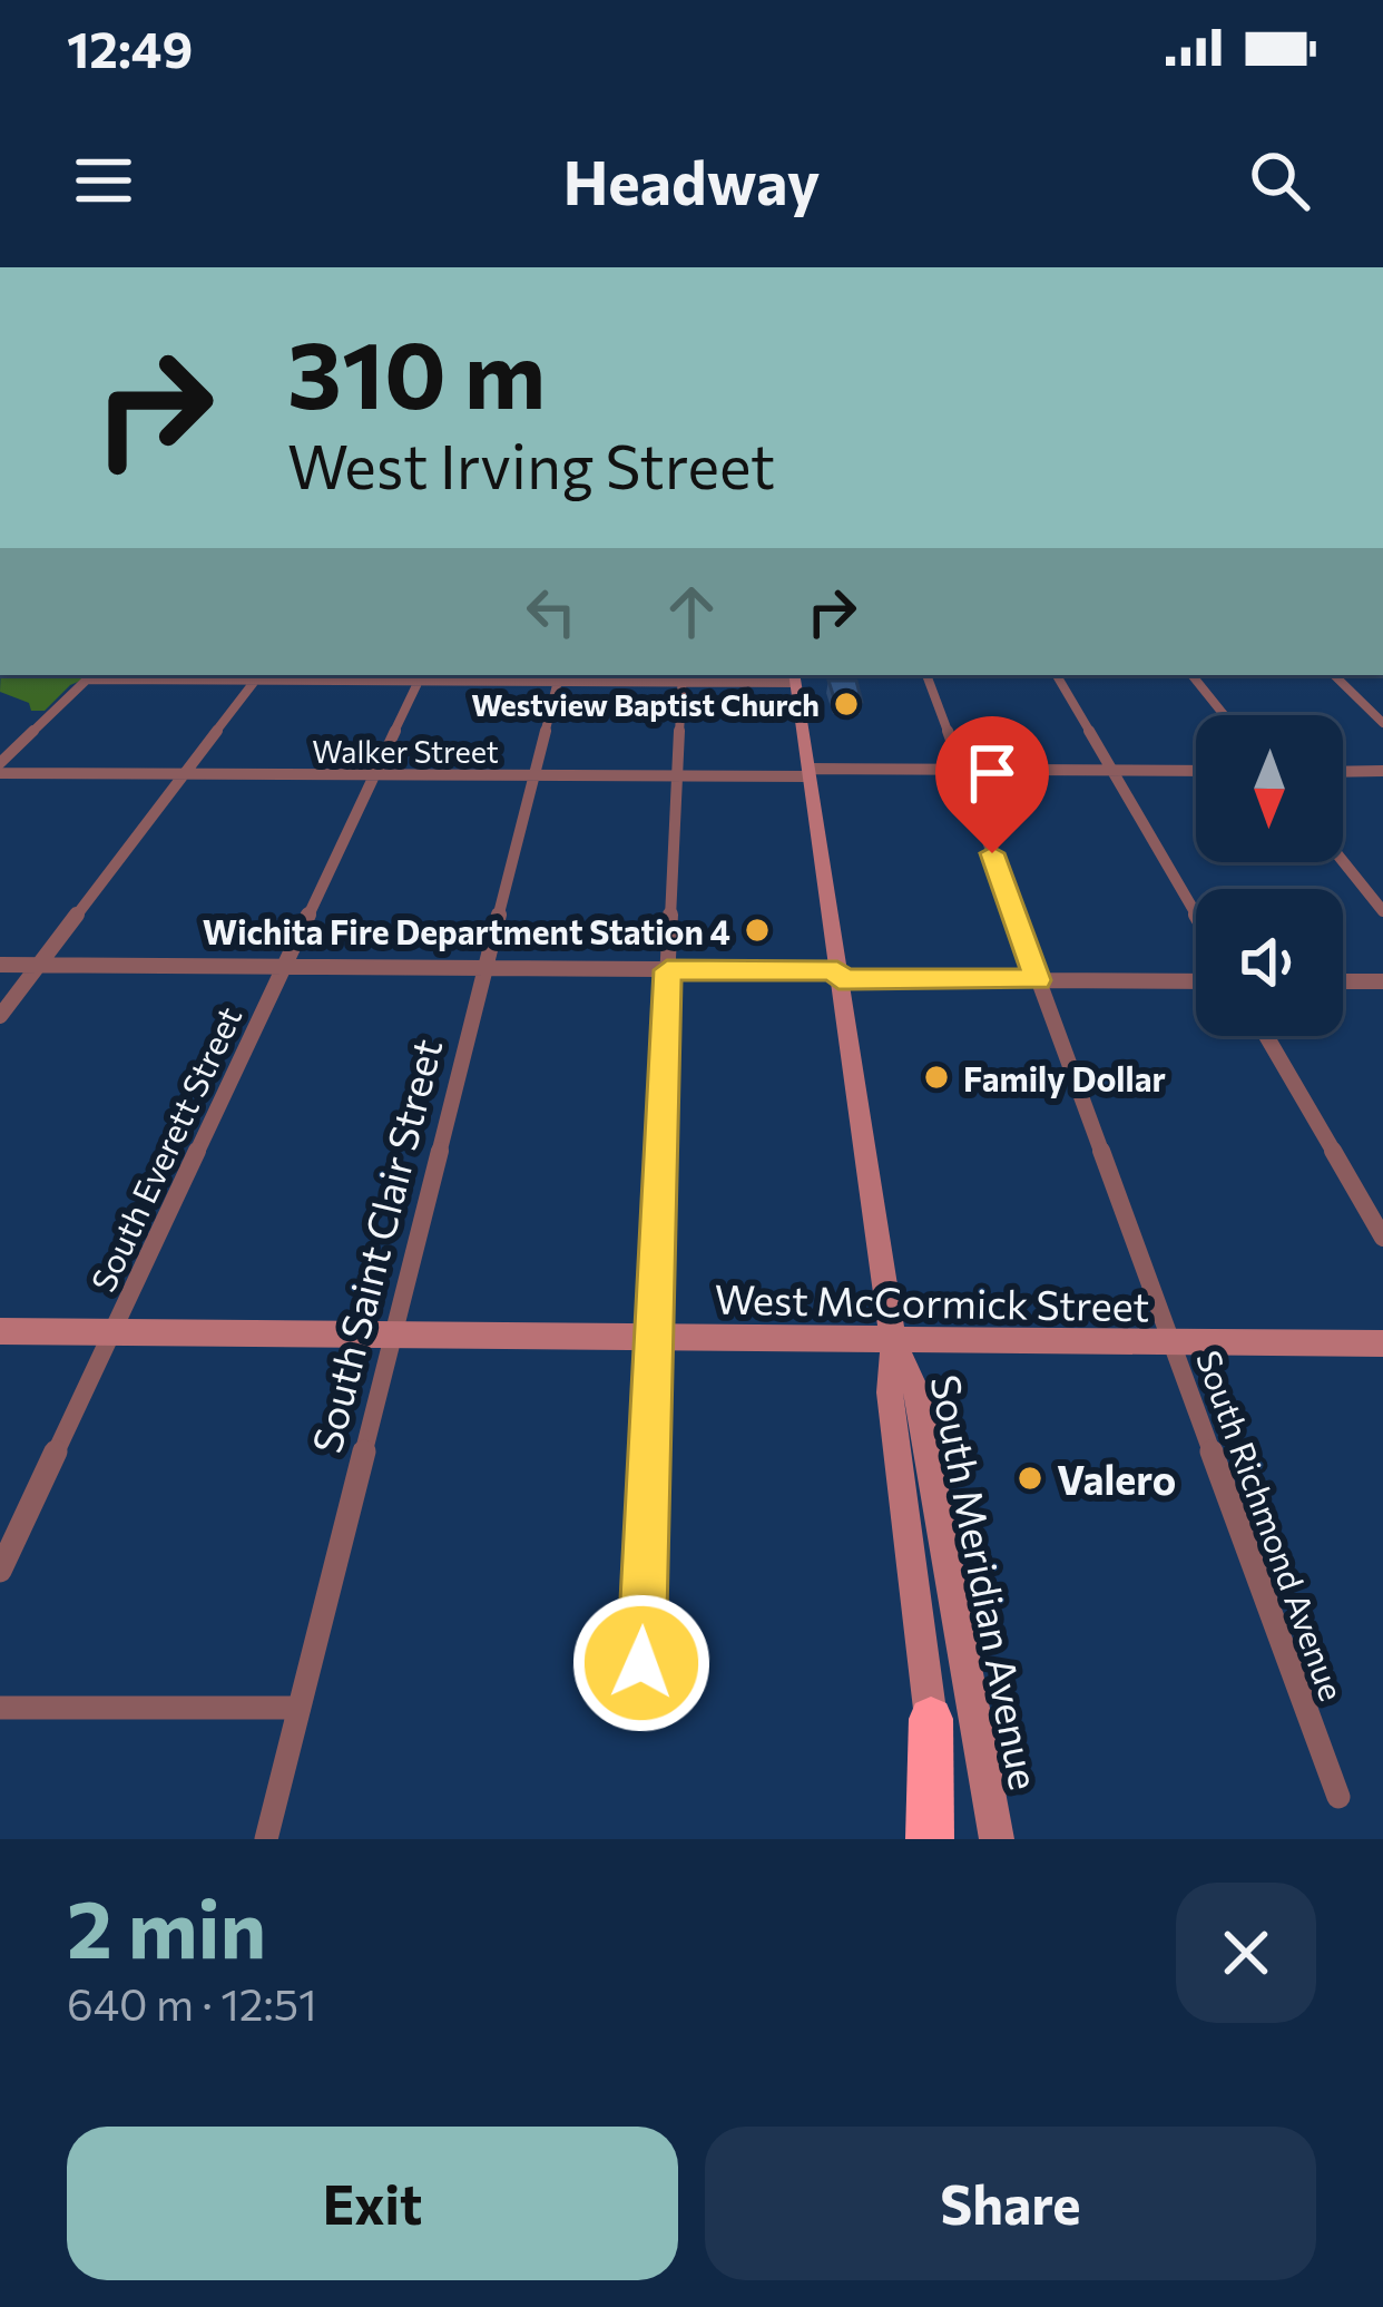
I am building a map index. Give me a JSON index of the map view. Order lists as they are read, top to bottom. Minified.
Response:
{"streets":{"main road":["West McCormick Street","South Meridian Avenue"],"street":["Walker Street","South Everett Street","South Saint Clair Street","South Richmond Avenue"]},"crossings":[["Walker Street","South Everett Street"],["Walker Street","South Saint Clair Street"],["Walker Street","South Richmond Avenue"],["Walker Street","South Meridian Avenue"],["South Everett Street","West McCormick Street"],["South Saint Clair Street","West McCormick Street"],["West McCormick Street","South Richmond Avenue"],["West McCormick Street","South Meridian Avenue"]],"places":["Westview Baptist Church","Wichita Fire Department Station 4","Family Dollar","Valero"],"north":"bottom","page":{"status":"12:49","header":"Headway","turn":["310 m","West Irving Street"],"heading":["2 min","640 m · 12:51"],"buttons":["Exit","Share"]}}
